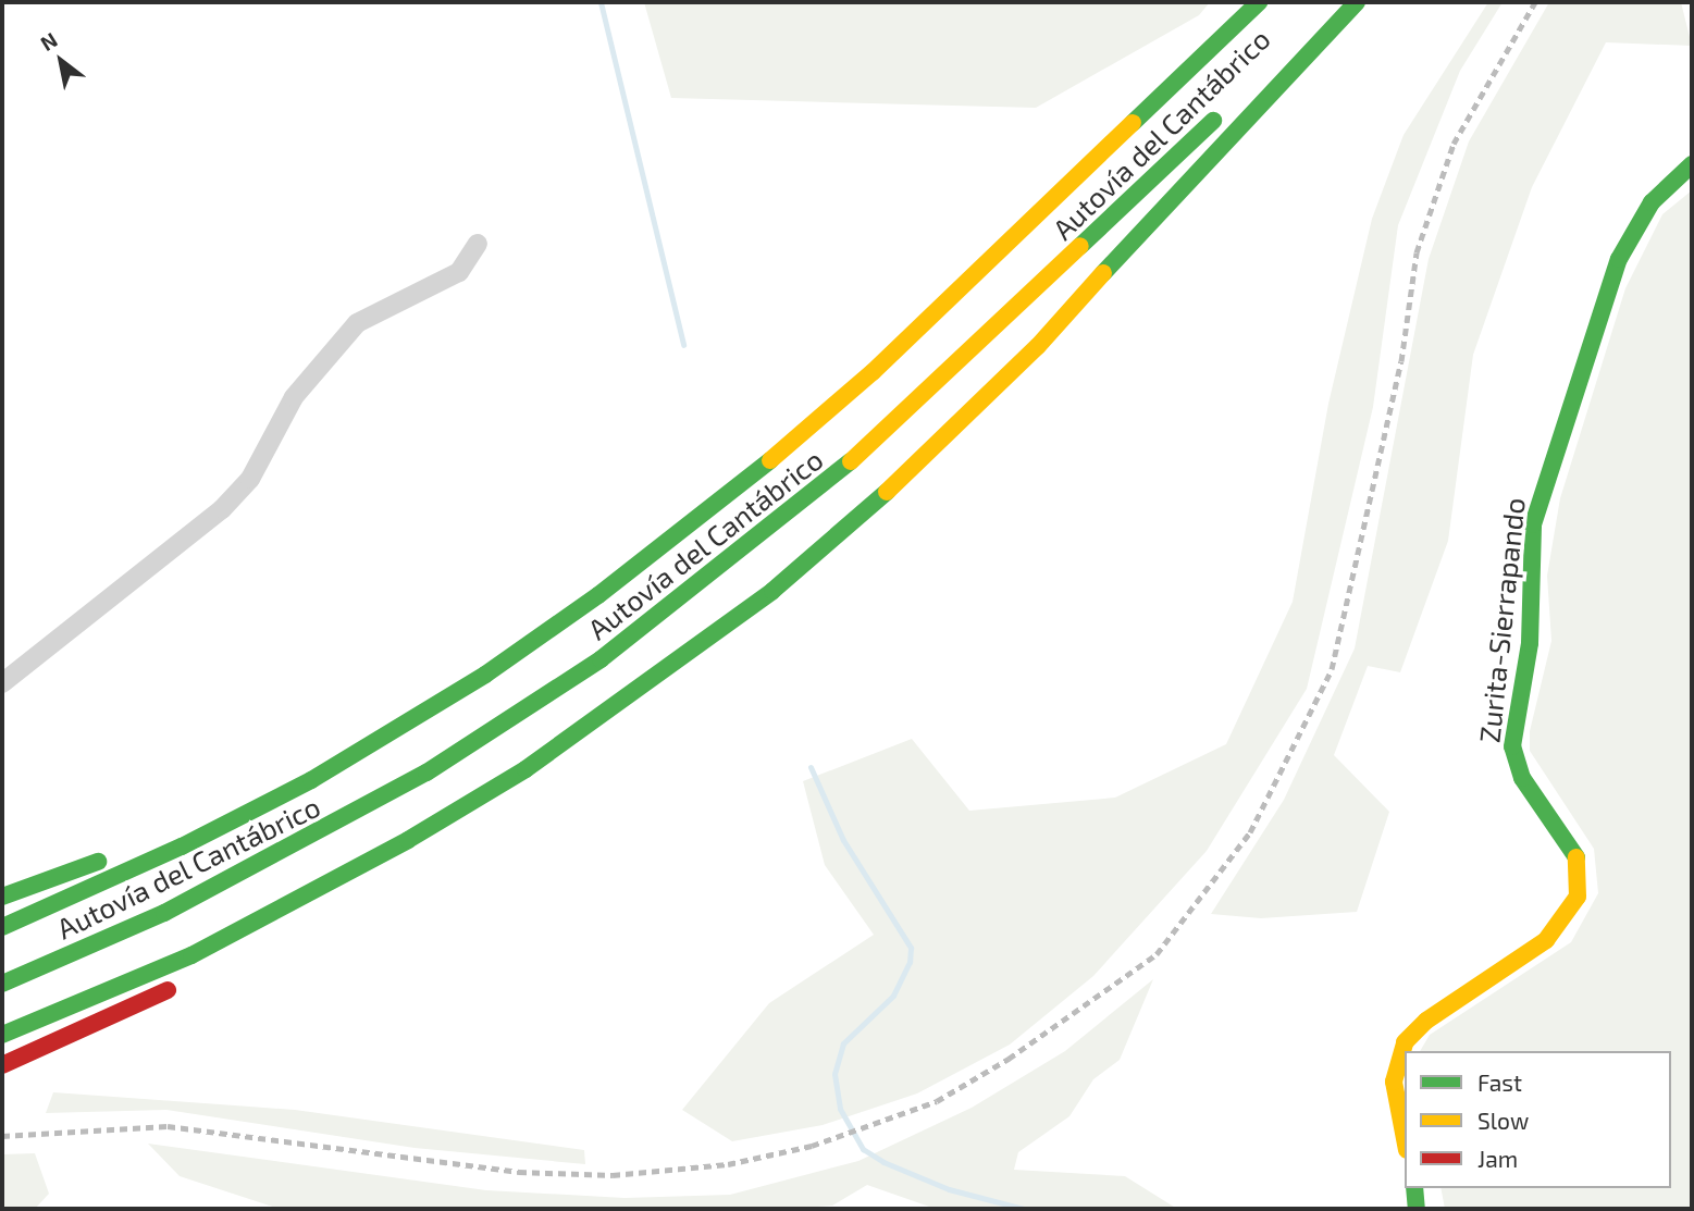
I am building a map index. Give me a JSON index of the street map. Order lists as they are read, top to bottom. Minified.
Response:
{"streets":{"main road":["Autovía del Cantábrico","Zurita-Sierrapando"]},"legend":["Fast","Slow","Jam"],"north":"top left"}
